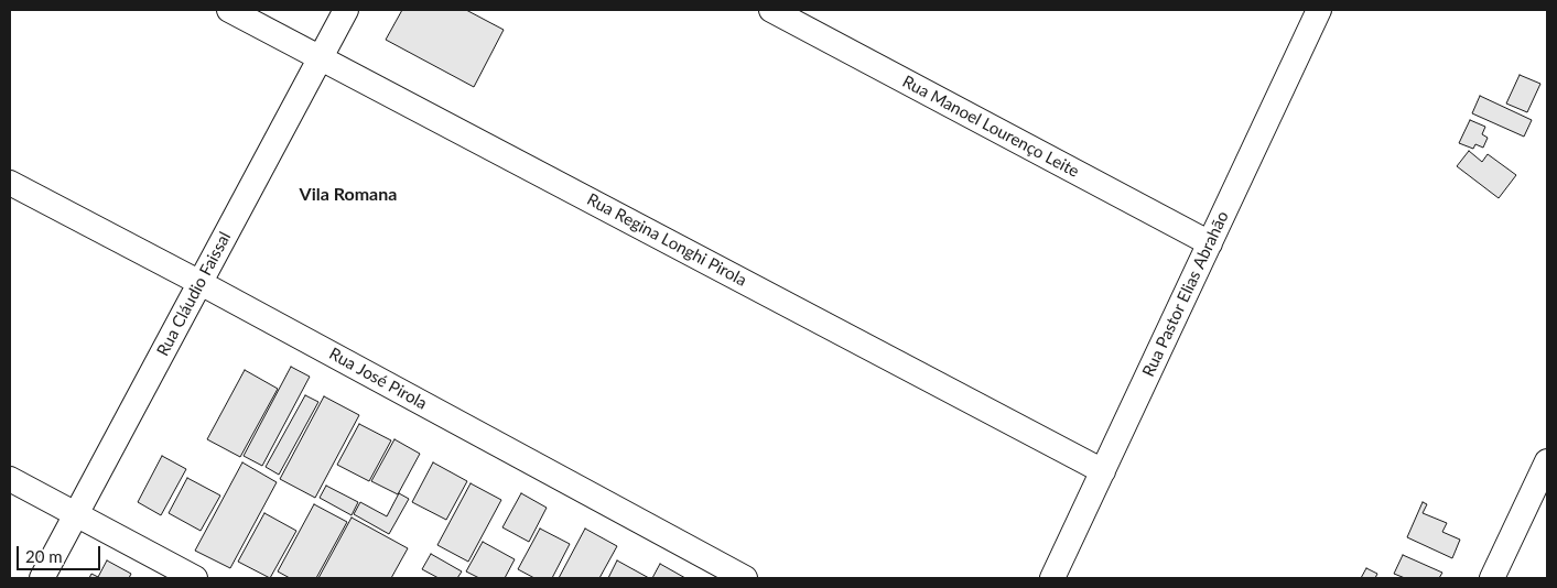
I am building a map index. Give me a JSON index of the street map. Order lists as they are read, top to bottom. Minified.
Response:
{"streets":{"street":["Rua Manoel Lourenço Leite","Rua Regina Longhi Pirola","Rua Cláudio Faissal","Rua Pastor Elias Abrahão","Rua José Pirola"]},"crossings":[["Rua Manoel Lourenço Leite","Rua Pastor Elias Abrahão"],["Rua Regina Longhi Pirola","Rua Cláudio Faissal"],["Rua Regina Longhi Pirola","Rua Pastor Elias Abrahão"],["Rua Cláudio Faissal","Rua José Pirola"]],"districts":["Vila Romana"],"scale_bar":"20 m"}
